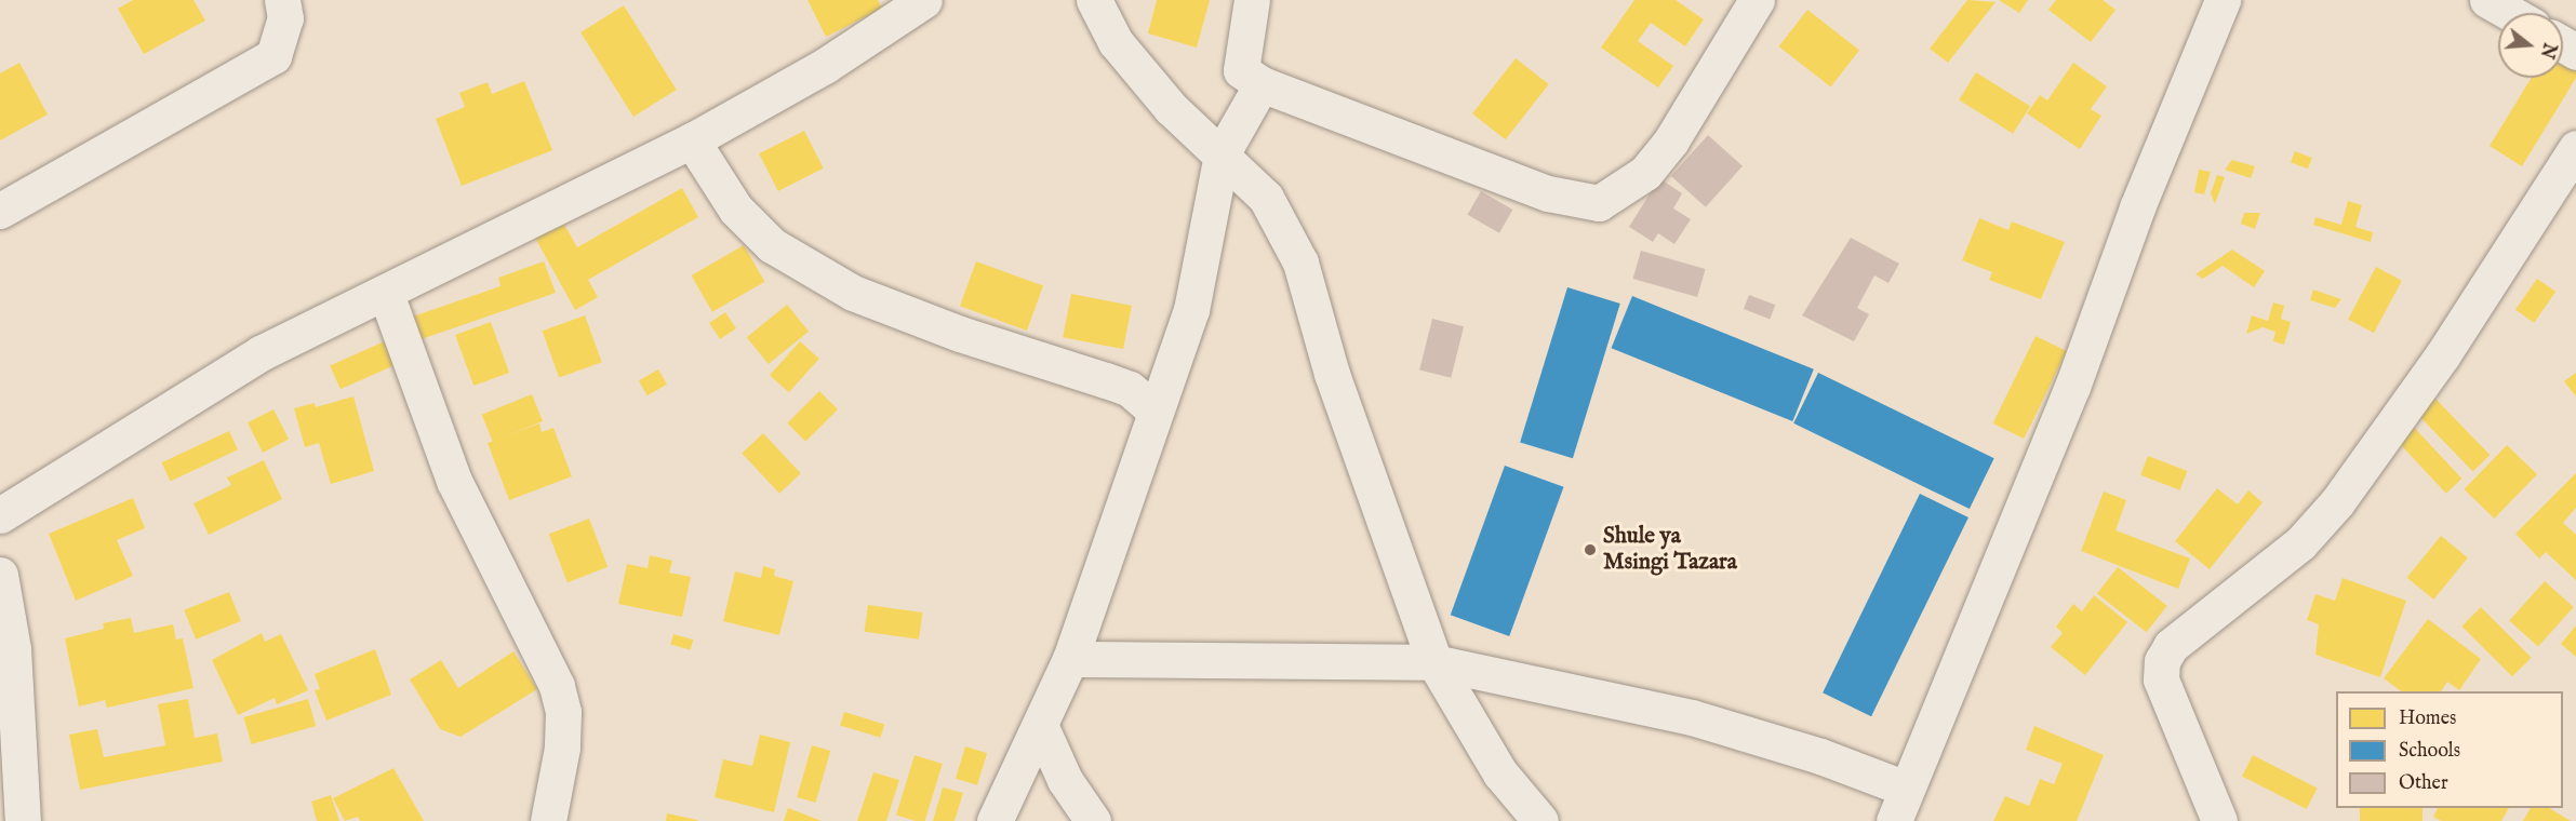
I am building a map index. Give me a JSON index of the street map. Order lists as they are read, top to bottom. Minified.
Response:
{"places":["Shule ya Msingi Tazara"],"legend":["Homes","Schools","Other"],"north":"right"}
